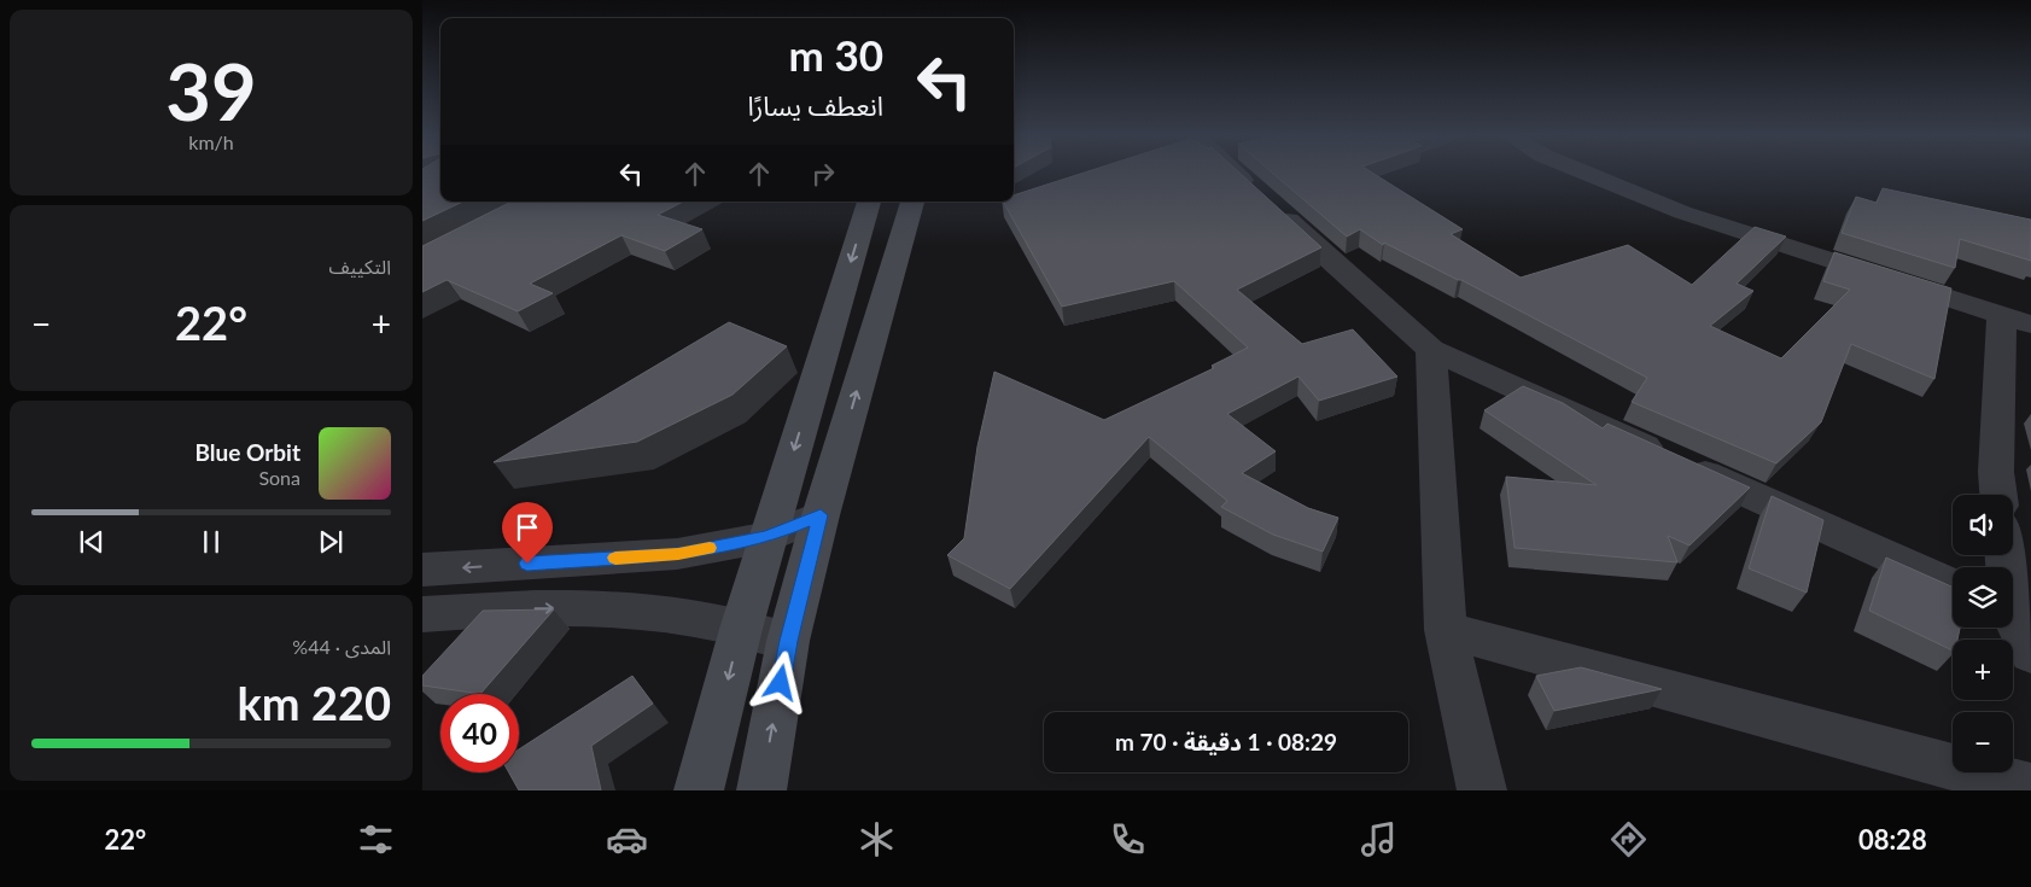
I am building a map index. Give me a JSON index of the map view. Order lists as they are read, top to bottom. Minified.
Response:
{"page":{"tile":[["39","km/h"],"التكييف",["المدى · 44%","220 km"]],"turn":["30 m","انعطف يسارًا"],"heat":["−","22°","+"],"song":["Blue Orbit","Sona"],"map_buttons":["+","−"],"limit":"40","trip":"08:29 · 1 دقيقة · 70 m","tabs":["08:28","22°"]}}
